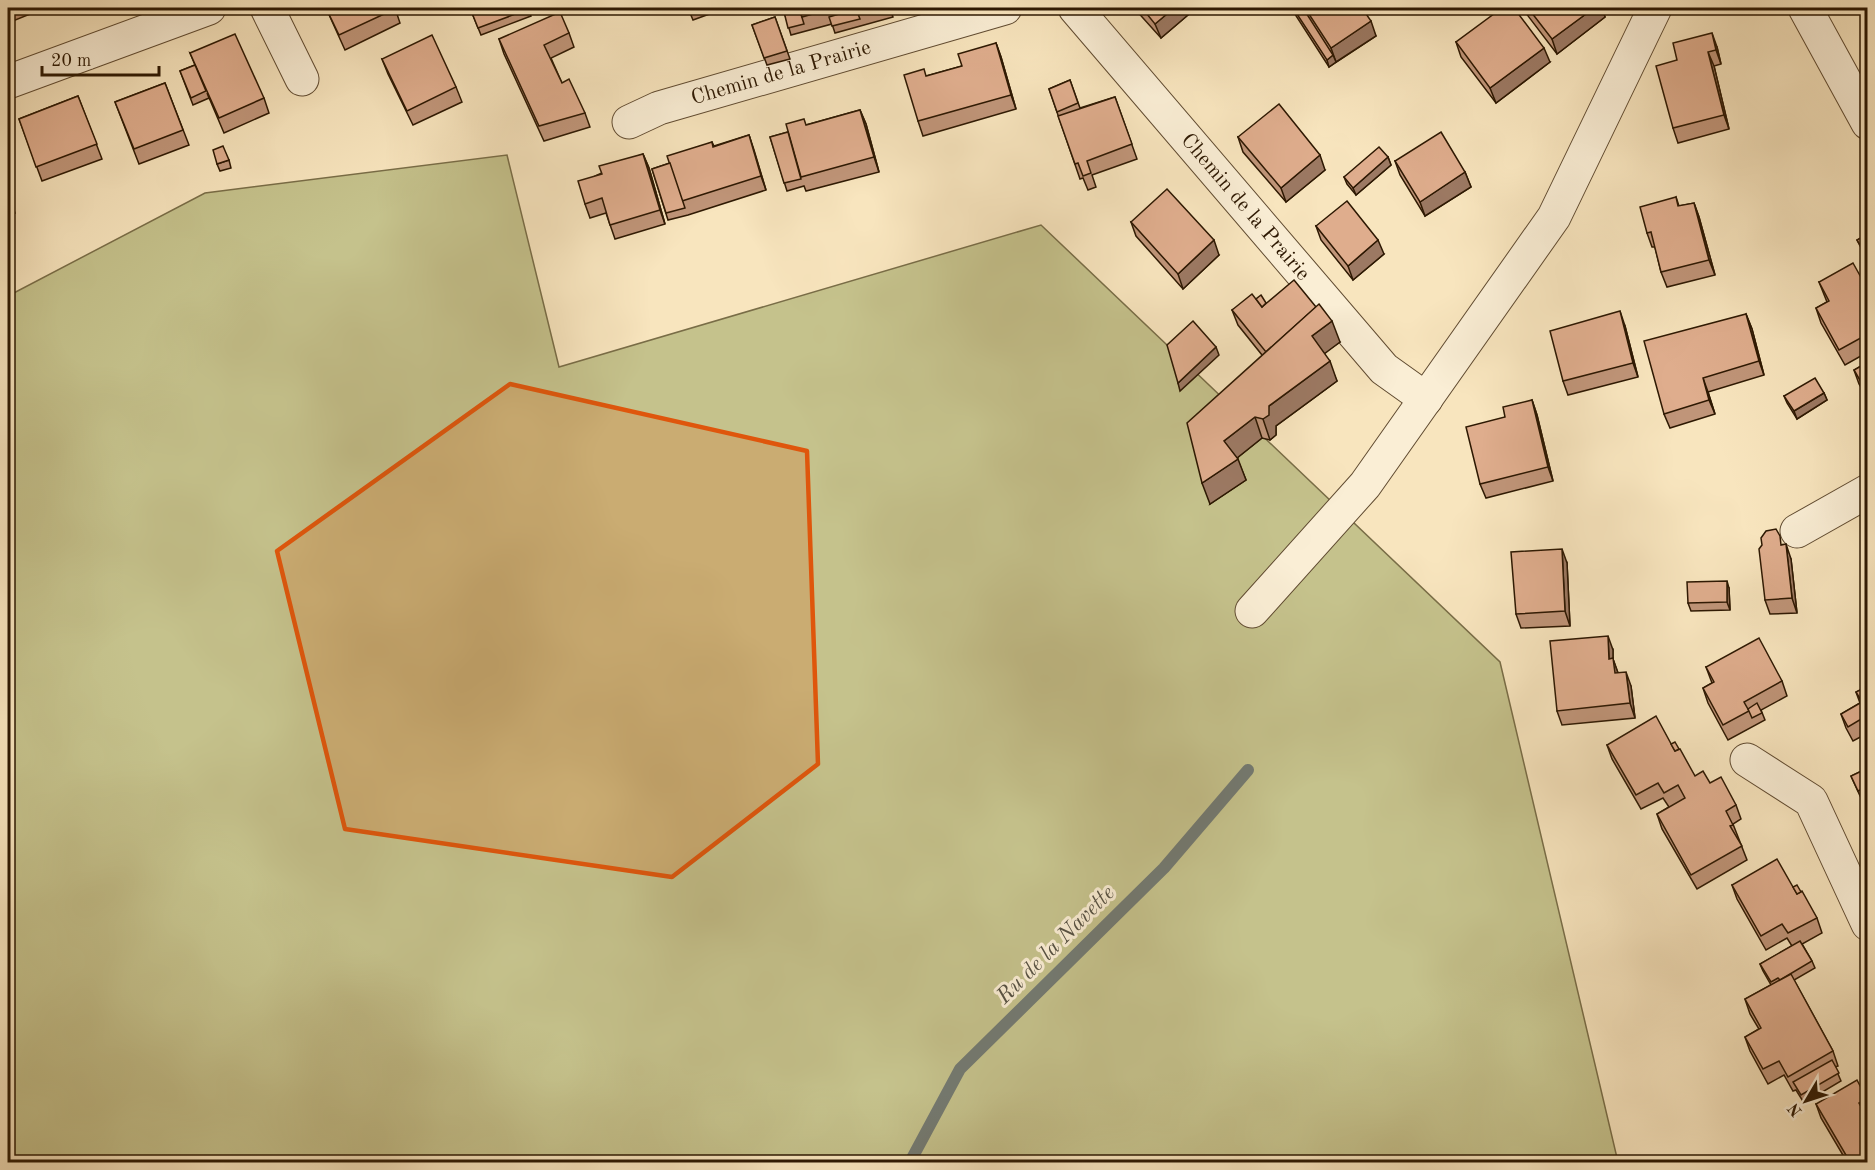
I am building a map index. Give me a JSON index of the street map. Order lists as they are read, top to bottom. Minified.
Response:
{"streets":{"street":["Chemin de la Prairie"]},"water":["Ru de la Navette"],"scale_bar":"20 m","north":"bottom left"}
